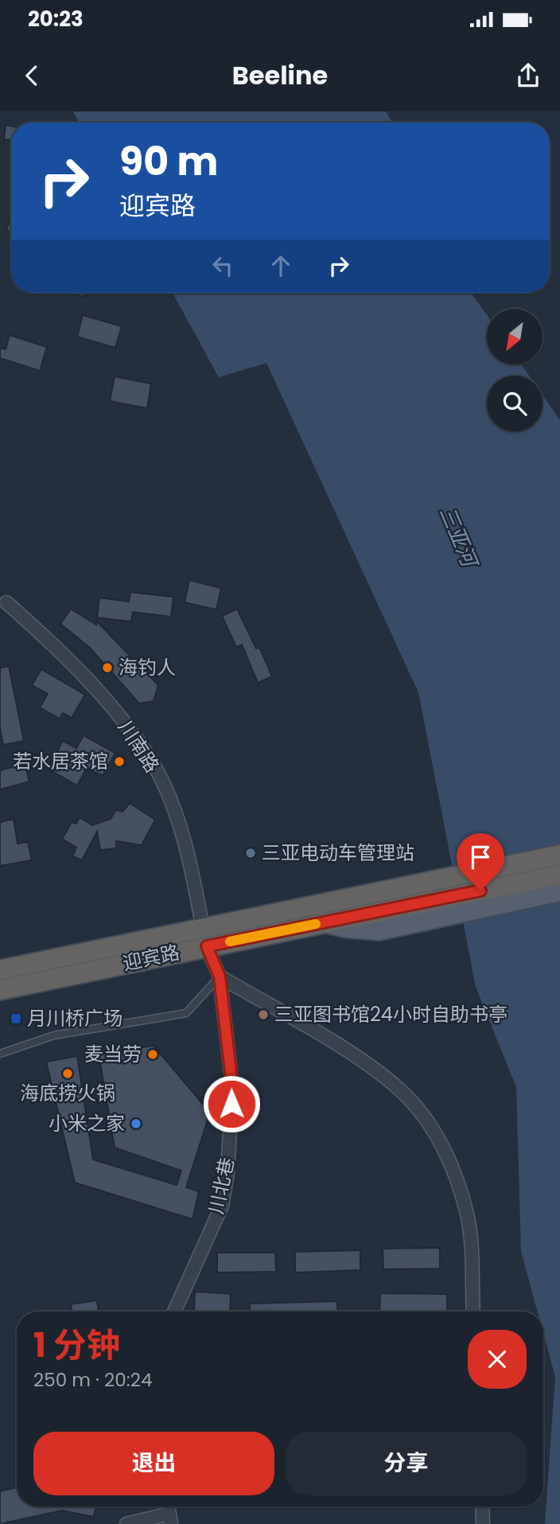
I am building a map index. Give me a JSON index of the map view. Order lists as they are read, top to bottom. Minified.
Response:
{"streets":{"highway":["迎宾路"],"street":["川南路","川北巷"]},"crossings":[["川南路","迎宾路"],["川南路","川北巷"],["迎宾路","川北巷"]],"water":["三亚河"],"places":{"other":["海钓人","若水居茶馆","三亚电动车管理站","三亚图书馆24小时自助书亭","麦当劳","海底捞火锅","小米之家"],"transit":["月川桥广场"]},"north":"bottom left","page":{"status":"20:23","header":"Beeline","turn":["90 m","迎宾路"],"heading":["1 分钟","250 m · 20:24"],"buttons":["退出","分享"]}}
